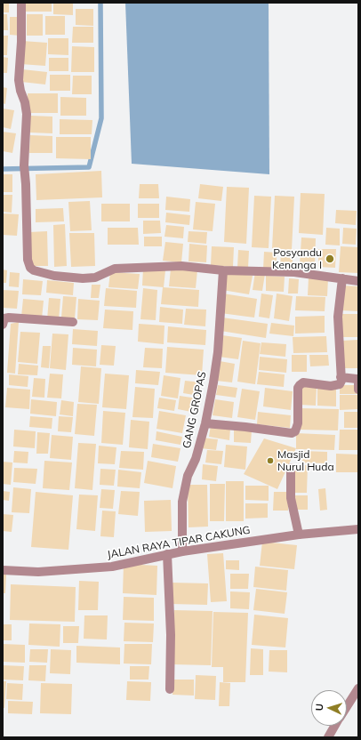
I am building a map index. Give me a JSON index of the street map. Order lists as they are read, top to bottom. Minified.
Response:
{"streets":{"street":["GANG GROPAS","JALAN RAYA TIPAR CAKUNG"]},"crossings":[["GANG GROPAS","JALAN RAYA TIPAR CAKUNG"]],"places":["Posyandu Kenanga I","Masjid Nurul Huda"],"north":"left"}
